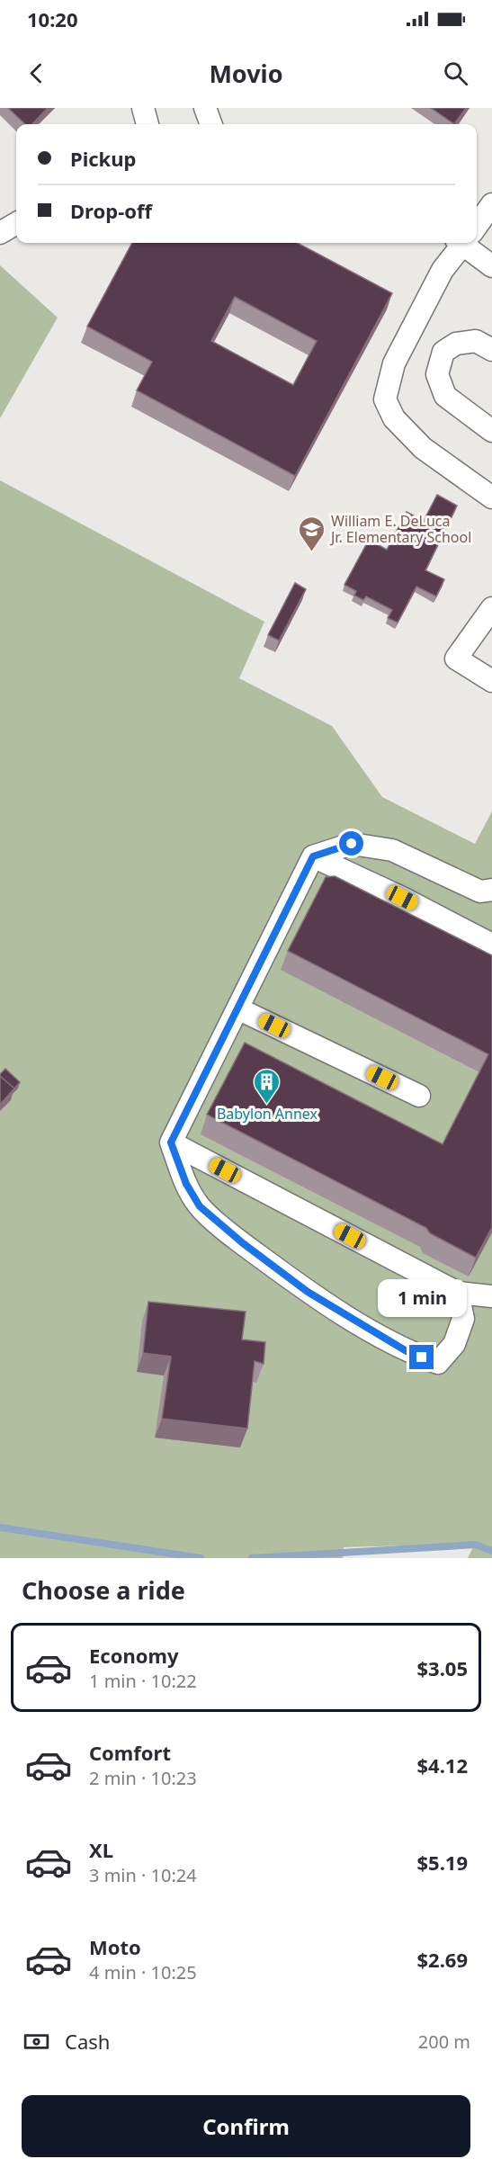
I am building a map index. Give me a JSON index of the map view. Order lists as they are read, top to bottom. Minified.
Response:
{"places":{"school or university":["William E. DeLuca Jr. Elementary School"],"building":["Babylon Annex"]},"page":{"status":"10:20","header":"Movio","banner":["Pickup","Drop-off"],"bubble":"1 min","heading":"Choose a ride","list":[{"name":"Economy","note":"1 min · 10:22","value":"$3.05"},{"name":"Comfort","note":"2 min · 10:23","value":"$4.12"},{"name":"XL","note":"3 min · 10:24","value":"$5.19"},{"name":"Moto","note":"4 min · 10:25","value":"$2.69"}],"pay":["Cash","200 m"],"buttons":"Confirm"}}
